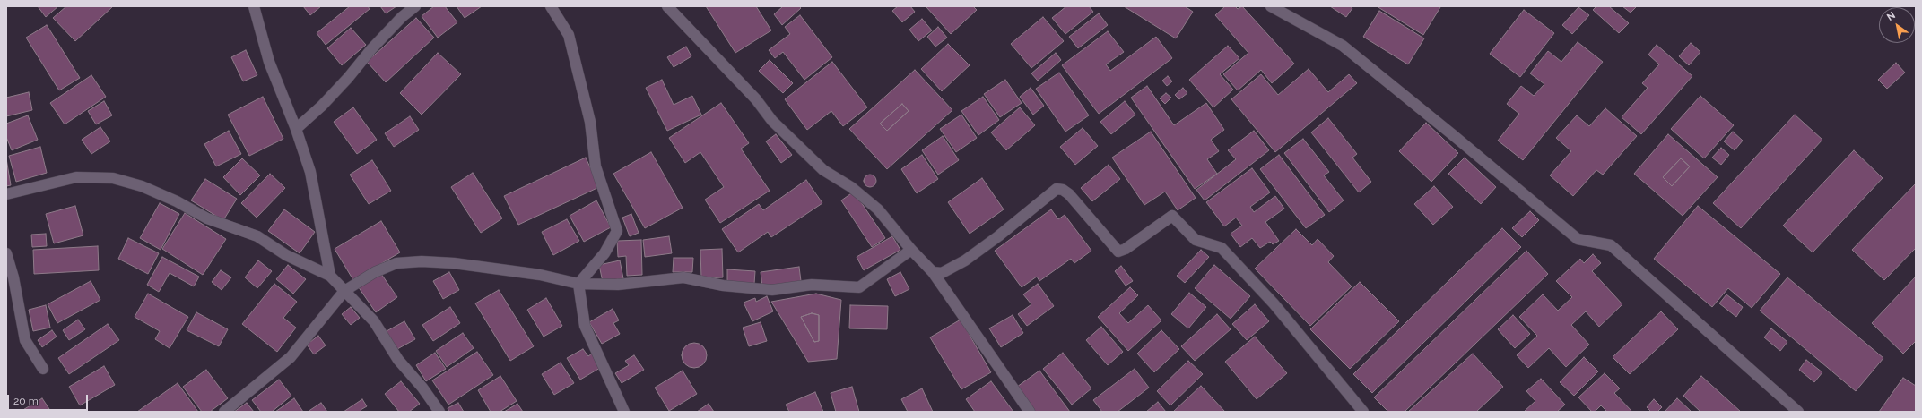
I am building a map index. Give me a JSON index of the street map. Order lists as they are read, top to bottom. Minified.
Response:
{"scale_bar":"20 m","north":"top left"}
